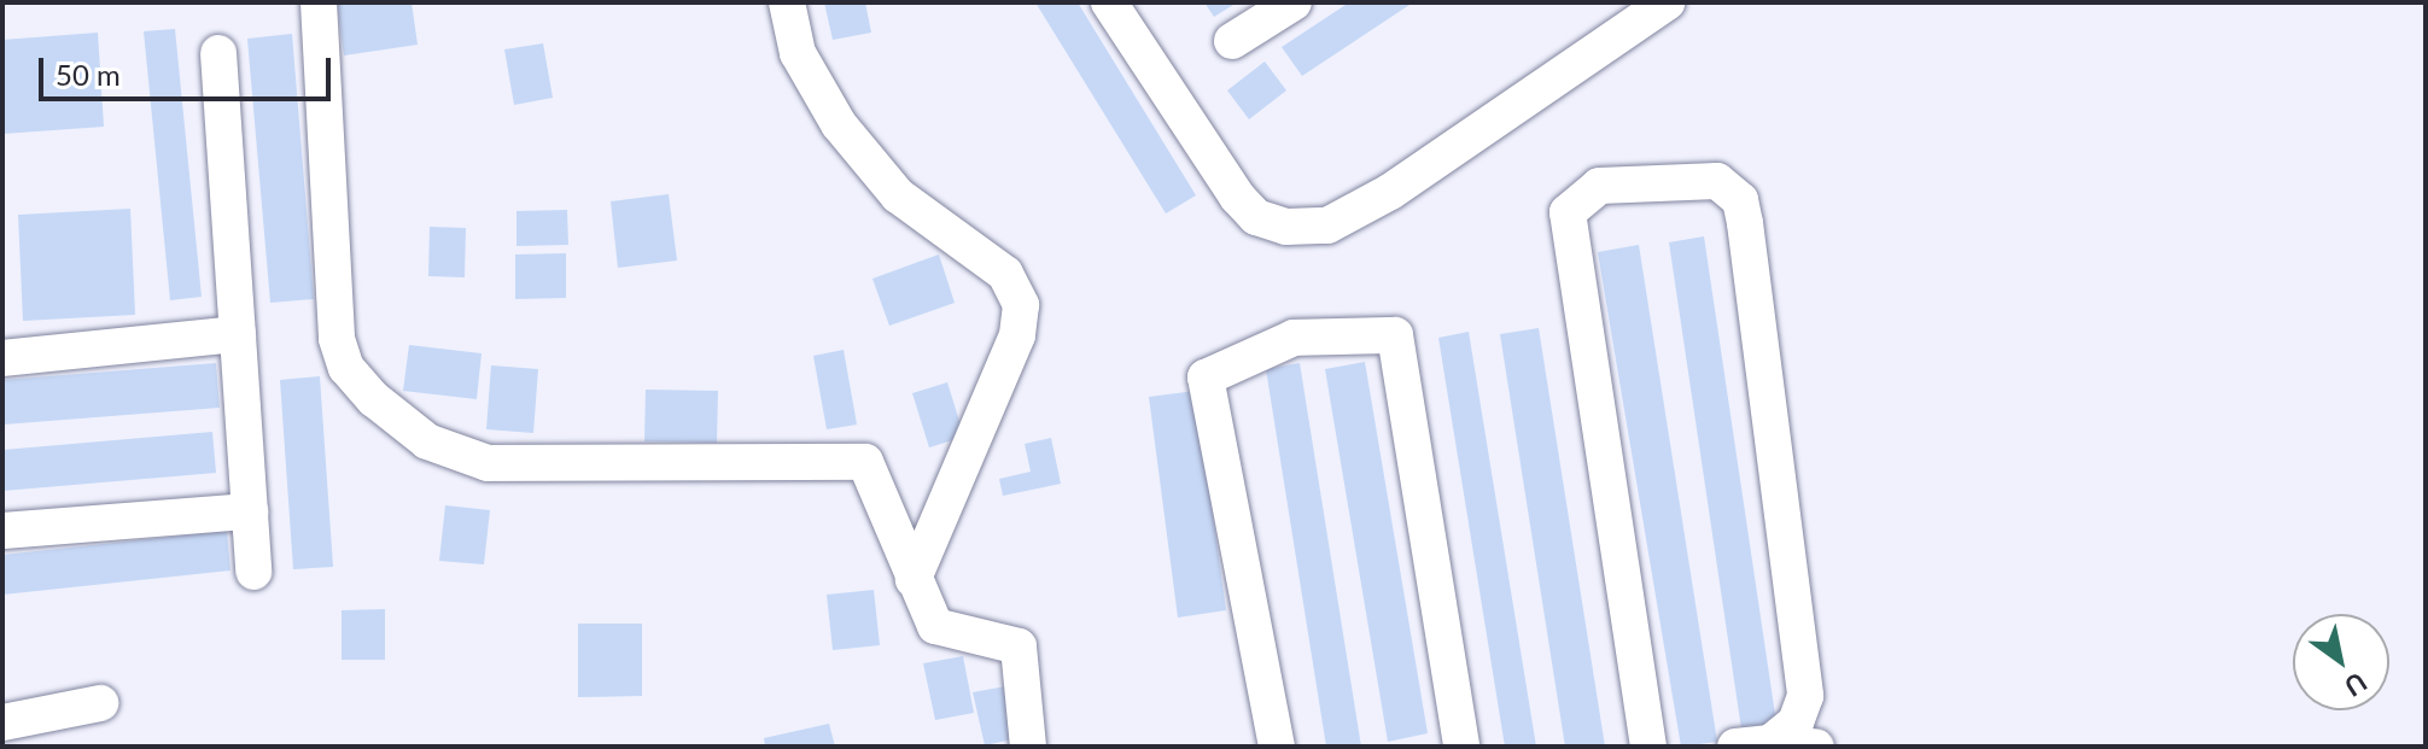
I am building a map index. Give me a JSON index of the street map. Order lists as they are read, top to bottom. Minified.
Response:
{"scale_bar":"50 m","north":"bottom right"}
